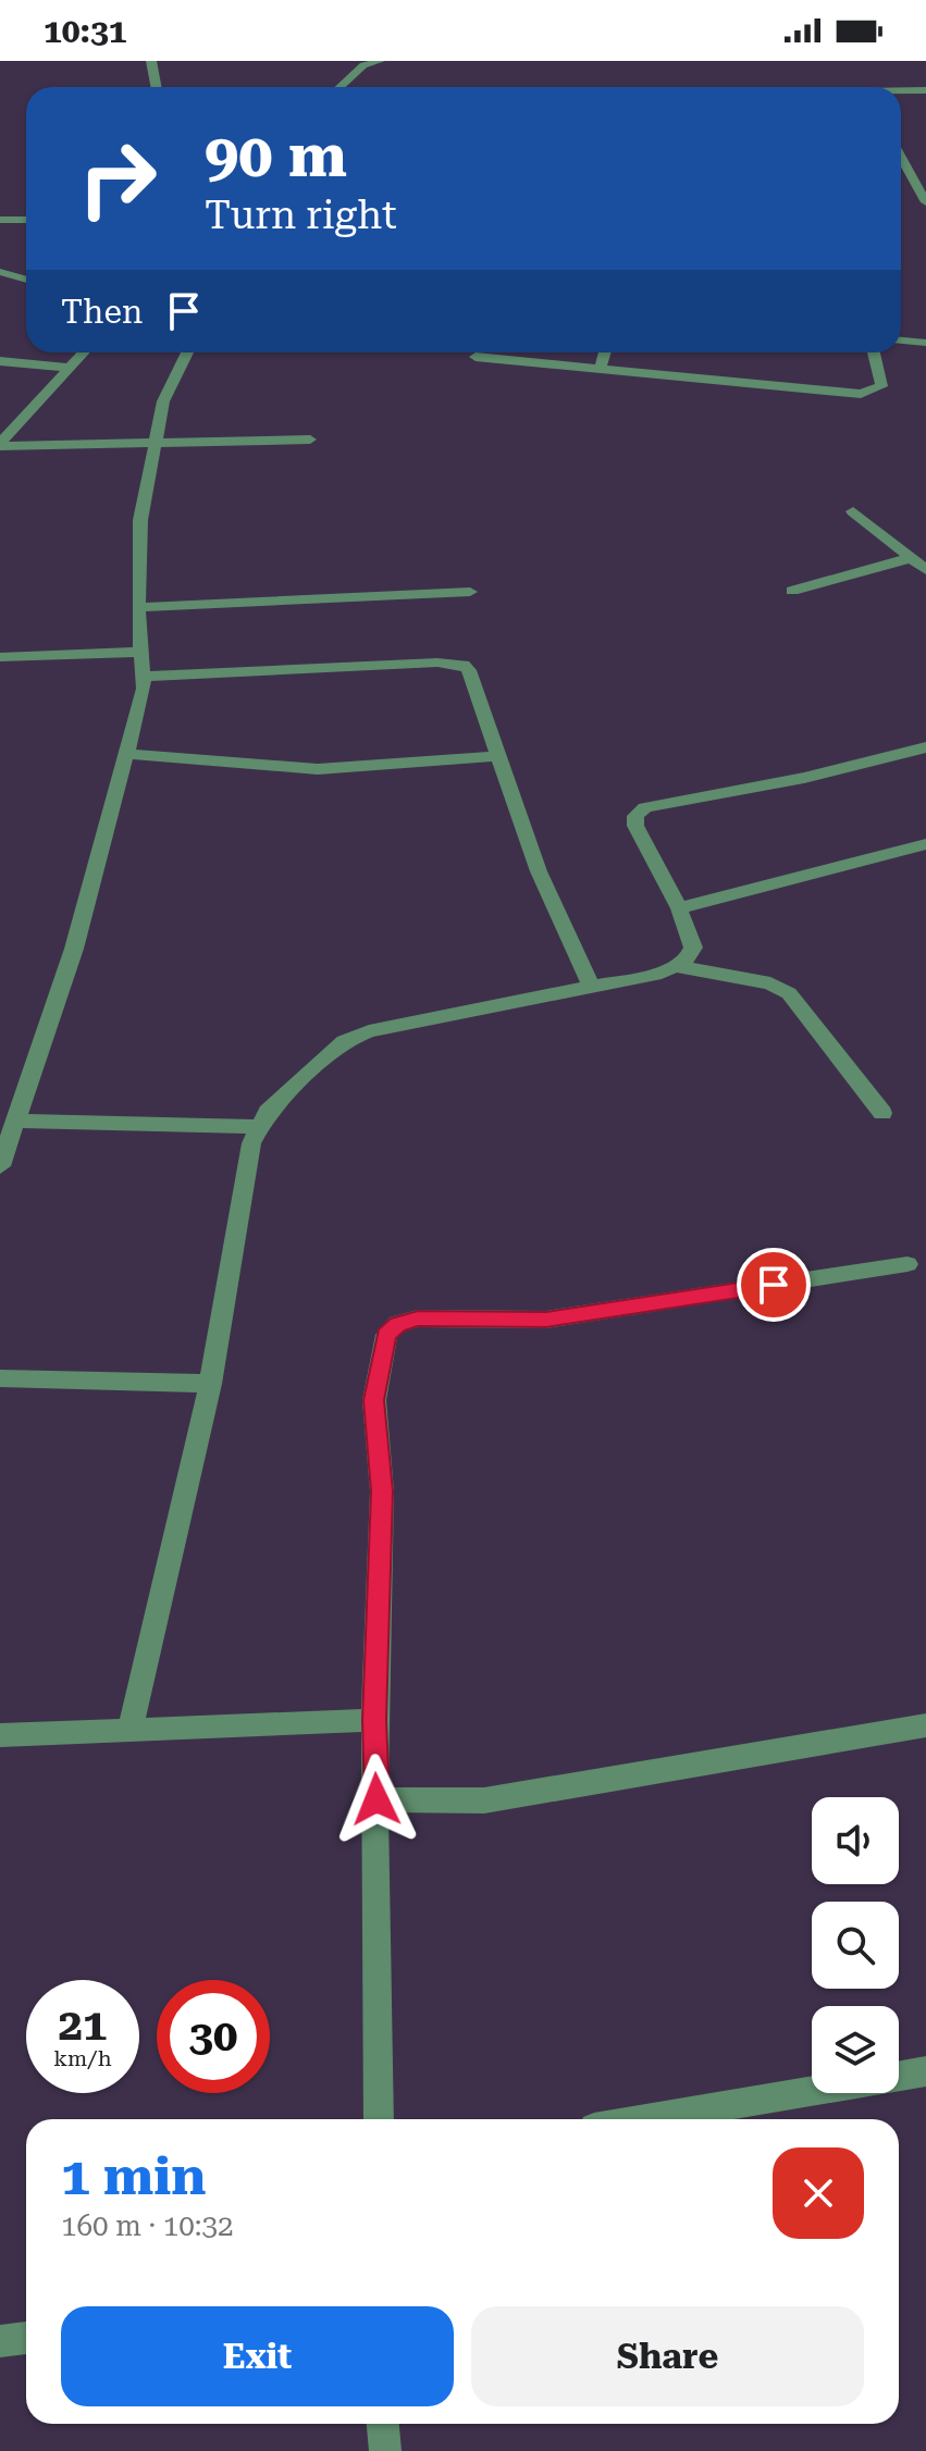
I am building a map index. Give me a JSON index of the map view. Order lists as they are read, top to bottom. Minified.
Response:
{"page":{"status":"10:31","turn":["90 m","Turn right"],"then":"Then","speed":"21 km/h","limit":"30","heading":["1 min","160 m · 10:32"],"buttons":["Exit","Share"]}}
